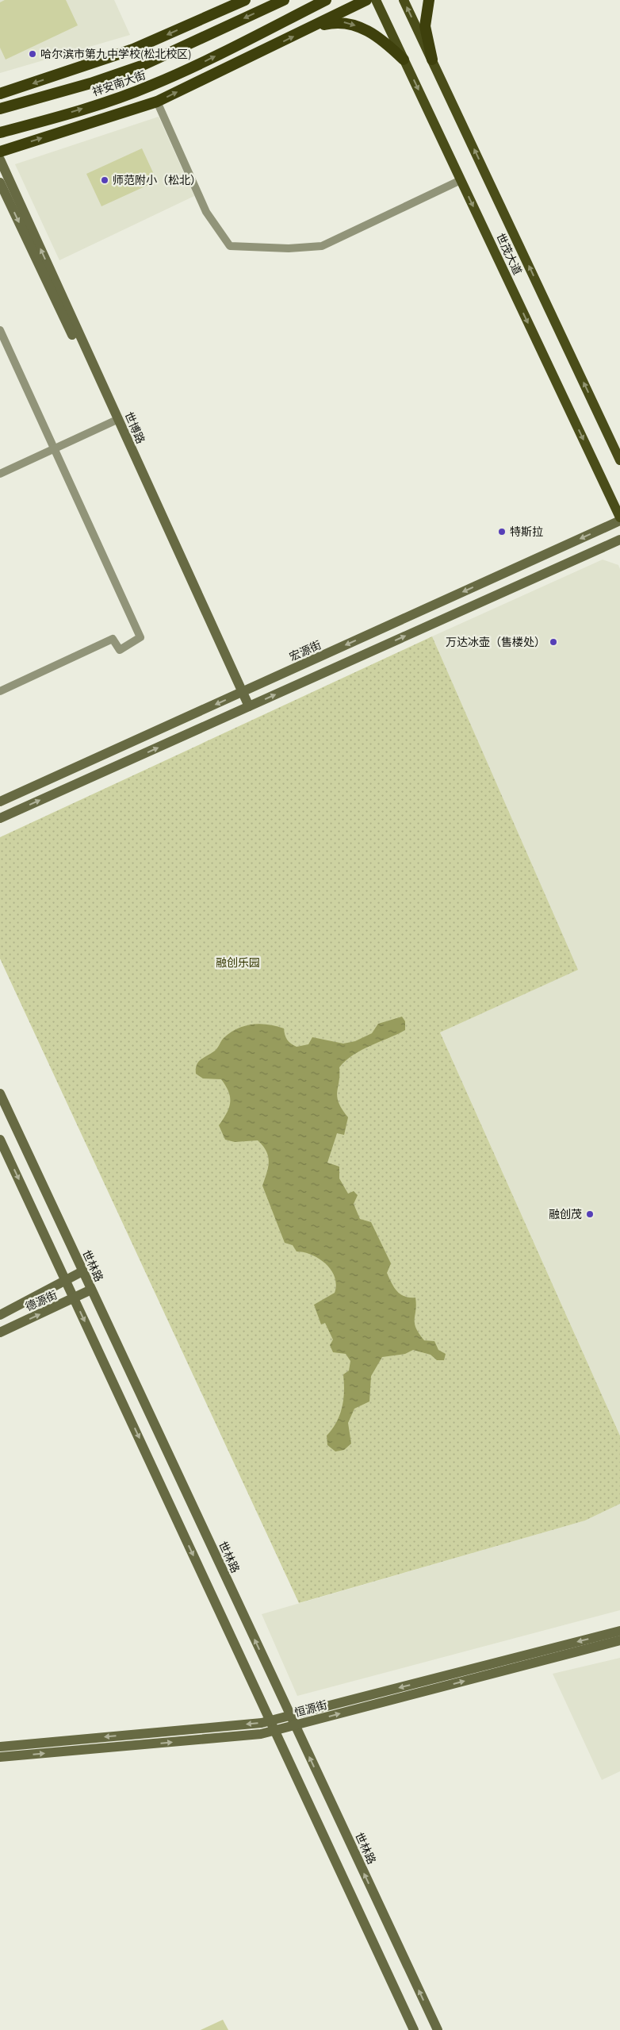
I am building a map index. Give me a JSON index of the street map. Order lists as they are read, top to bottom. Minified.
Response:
{"streets":{"highway":["祥安南大街"],"main road":["世茂大道","世博路","宏源街","世林路","德源街","恒源街"]},"crossings":[["世茂大道","宏源街"],["世博路","宏源街"],["世林路","德源街"],["世林路","恒源街"]],"parks":["融创乐园"],"places":["哈尔滨市第九中学校(松北校区)","师范附小（松北）","特斯拉","万达冰壶（售楼处）","融创茂"]}
